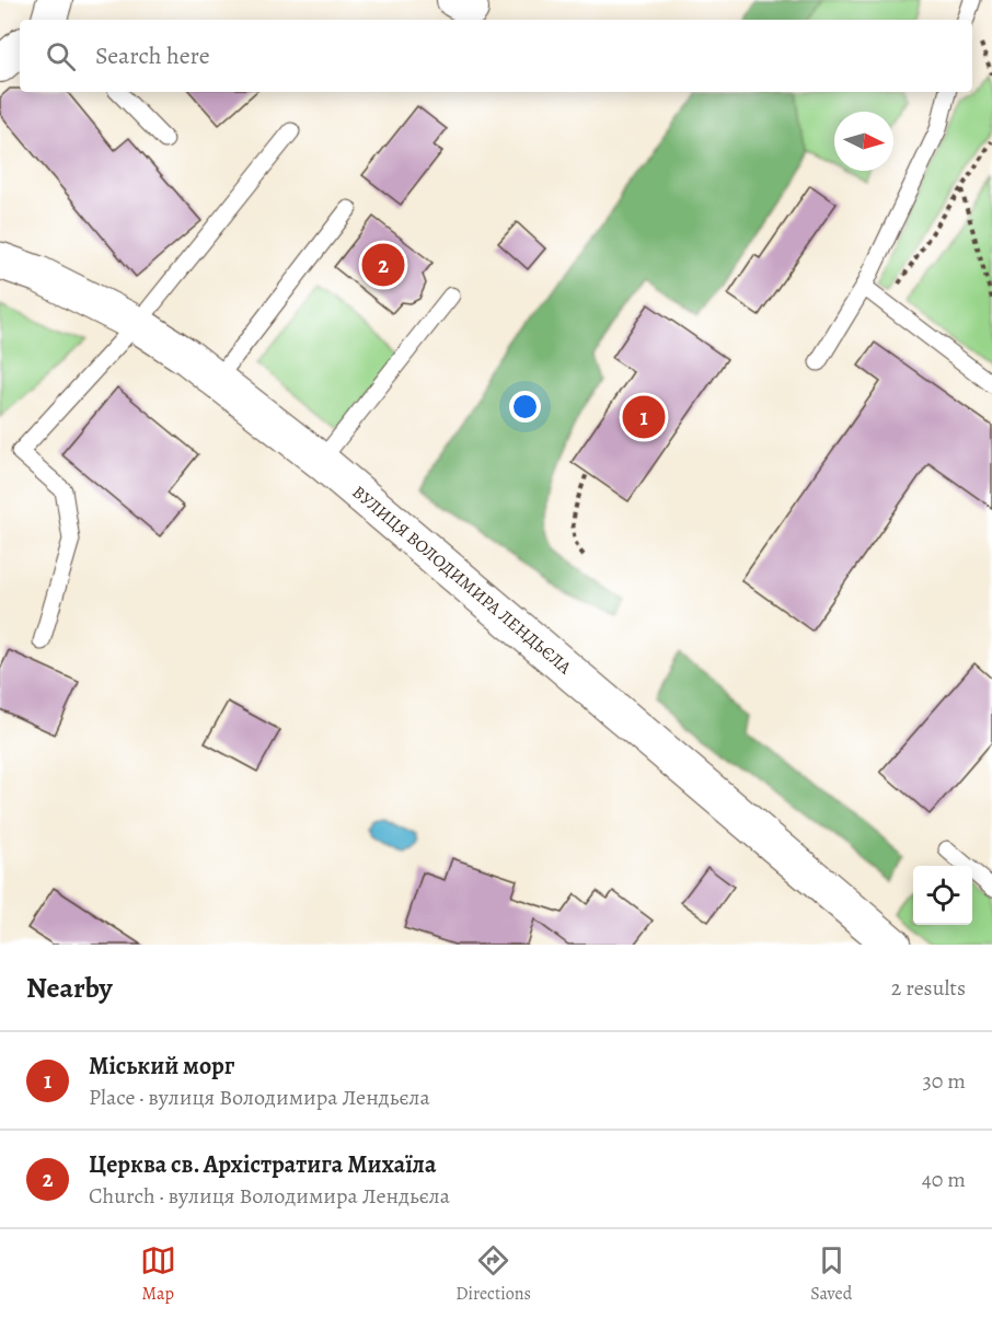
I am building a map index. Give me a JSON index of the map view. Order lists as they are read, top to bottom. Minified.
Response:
{"streets":{"street":["ВУЛИЦЯ ВОЛОДИМИРА ЛЕНДЬЄЛА"]},"north":"right","page":{"search":"Search here","pins":["2","1"],"heading":["Nearby","2 results"],"list":[{"mark":"1","name":"Міський морг","note":"Place · вулиця Володимира Лендьєла","value":"30 m"},{"mark":"2","name":"Церква св. Архістратига Михаїла","note":"Church · вулиця Володимира Лендьєла","value":"40 m"}],"nav":["Map","Directions","Saved"]}}
